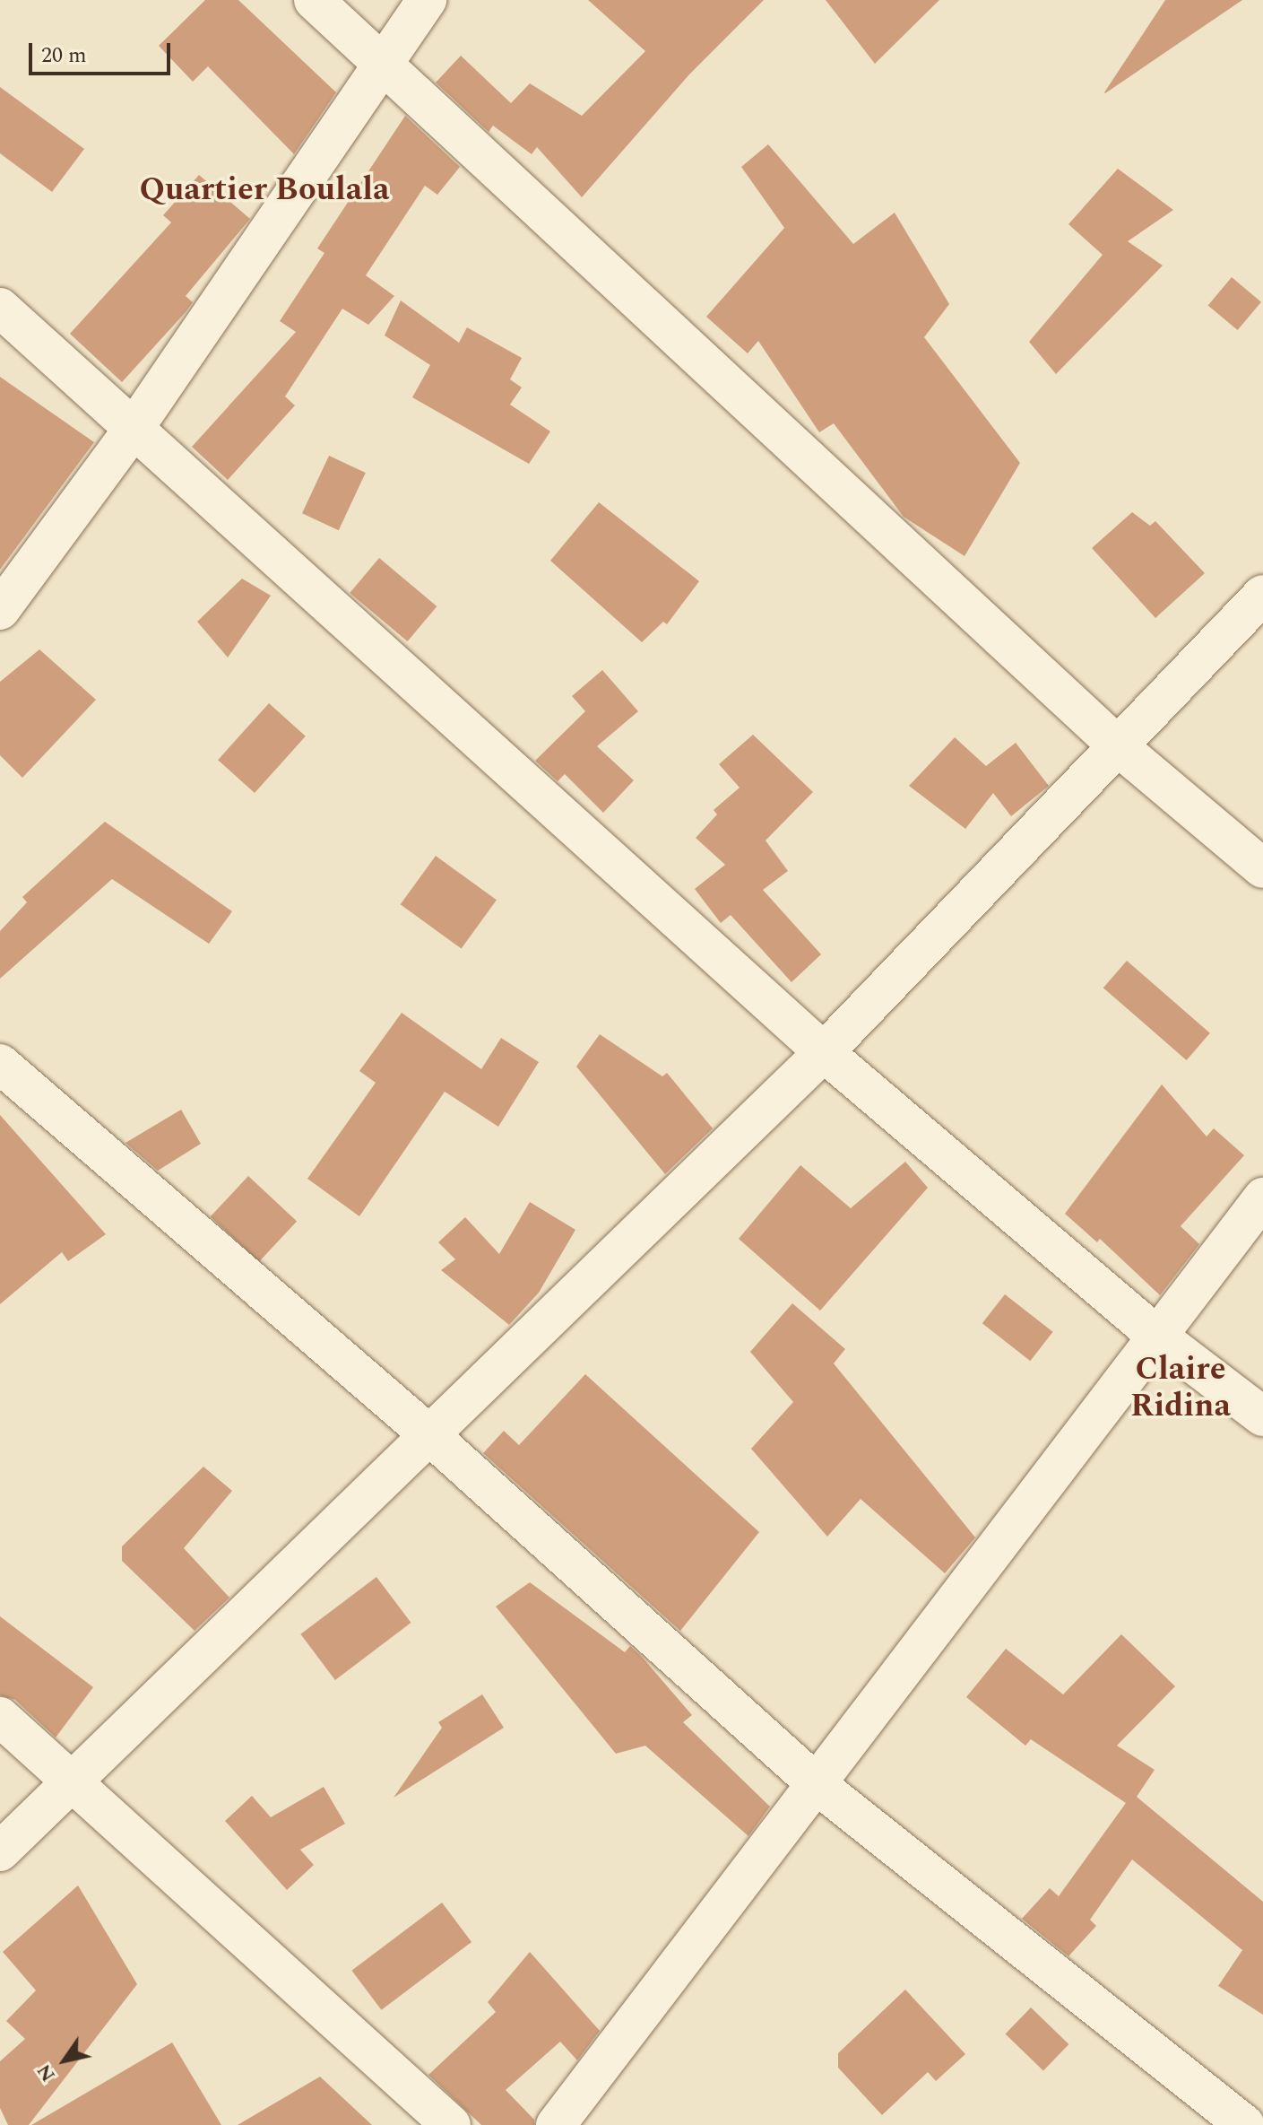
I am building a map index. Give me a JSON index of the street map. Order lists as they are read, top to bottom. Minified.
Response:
{"districts":["Quartier Boulala","Claire Ridina"],"scale_bar":"20 m","north":"bottom left"}
